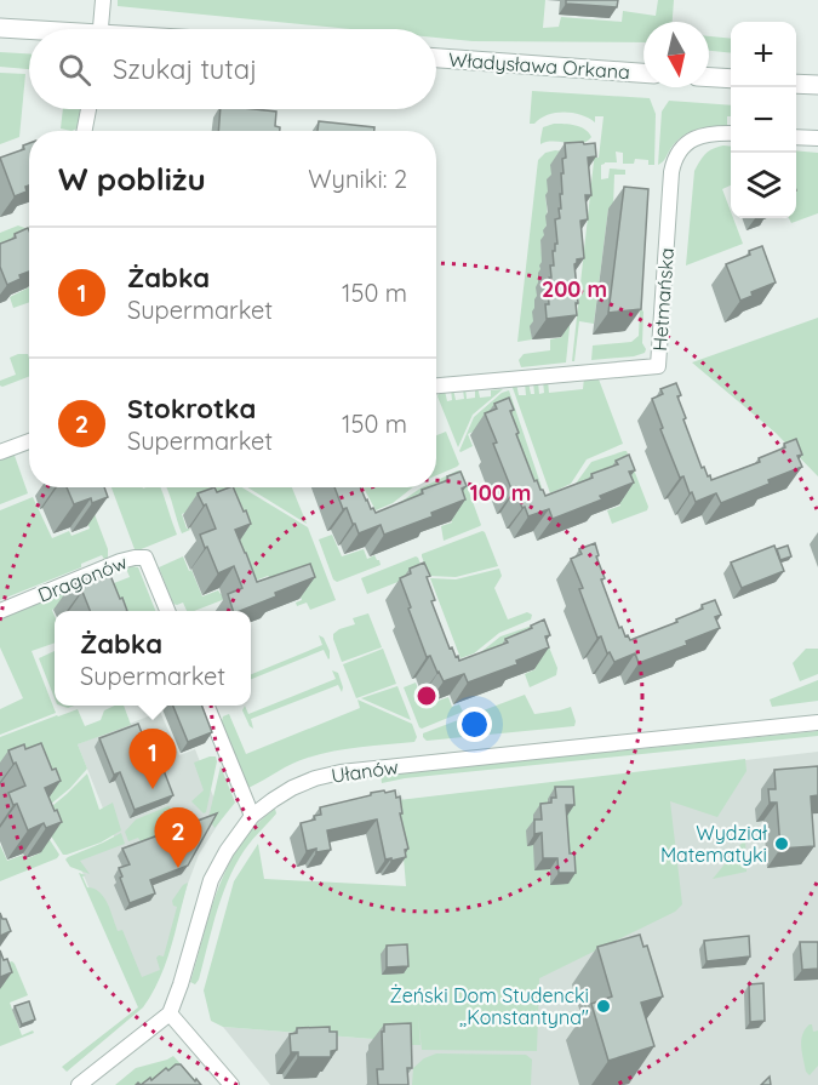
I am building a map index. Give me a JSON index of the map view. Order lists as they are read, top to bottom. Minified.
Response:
{"streets":{"street":["Władysława Orkana","Hetmańska","Dragonów","Ułanów"]},"places":["Wydział Matematyki","Żeński Dom Studencki ,,Konstantyna\""],"north":"bottom","page":{"map_buttons":["+","−"],"search":"Szukaj tutaj","heading":["W pobliżu","Wyniki: 2"],"list":[{"mark":"1","name":"Żabka","note":"Supermarket","value":"150 m"},{"mark":"2","name":"Stokrotka","note":"Supermarket","value":"150 m"}],"popup":["Żabka","Supermarket"],"pins":["1","2"]},"rings":["200 m","100 m"]}
